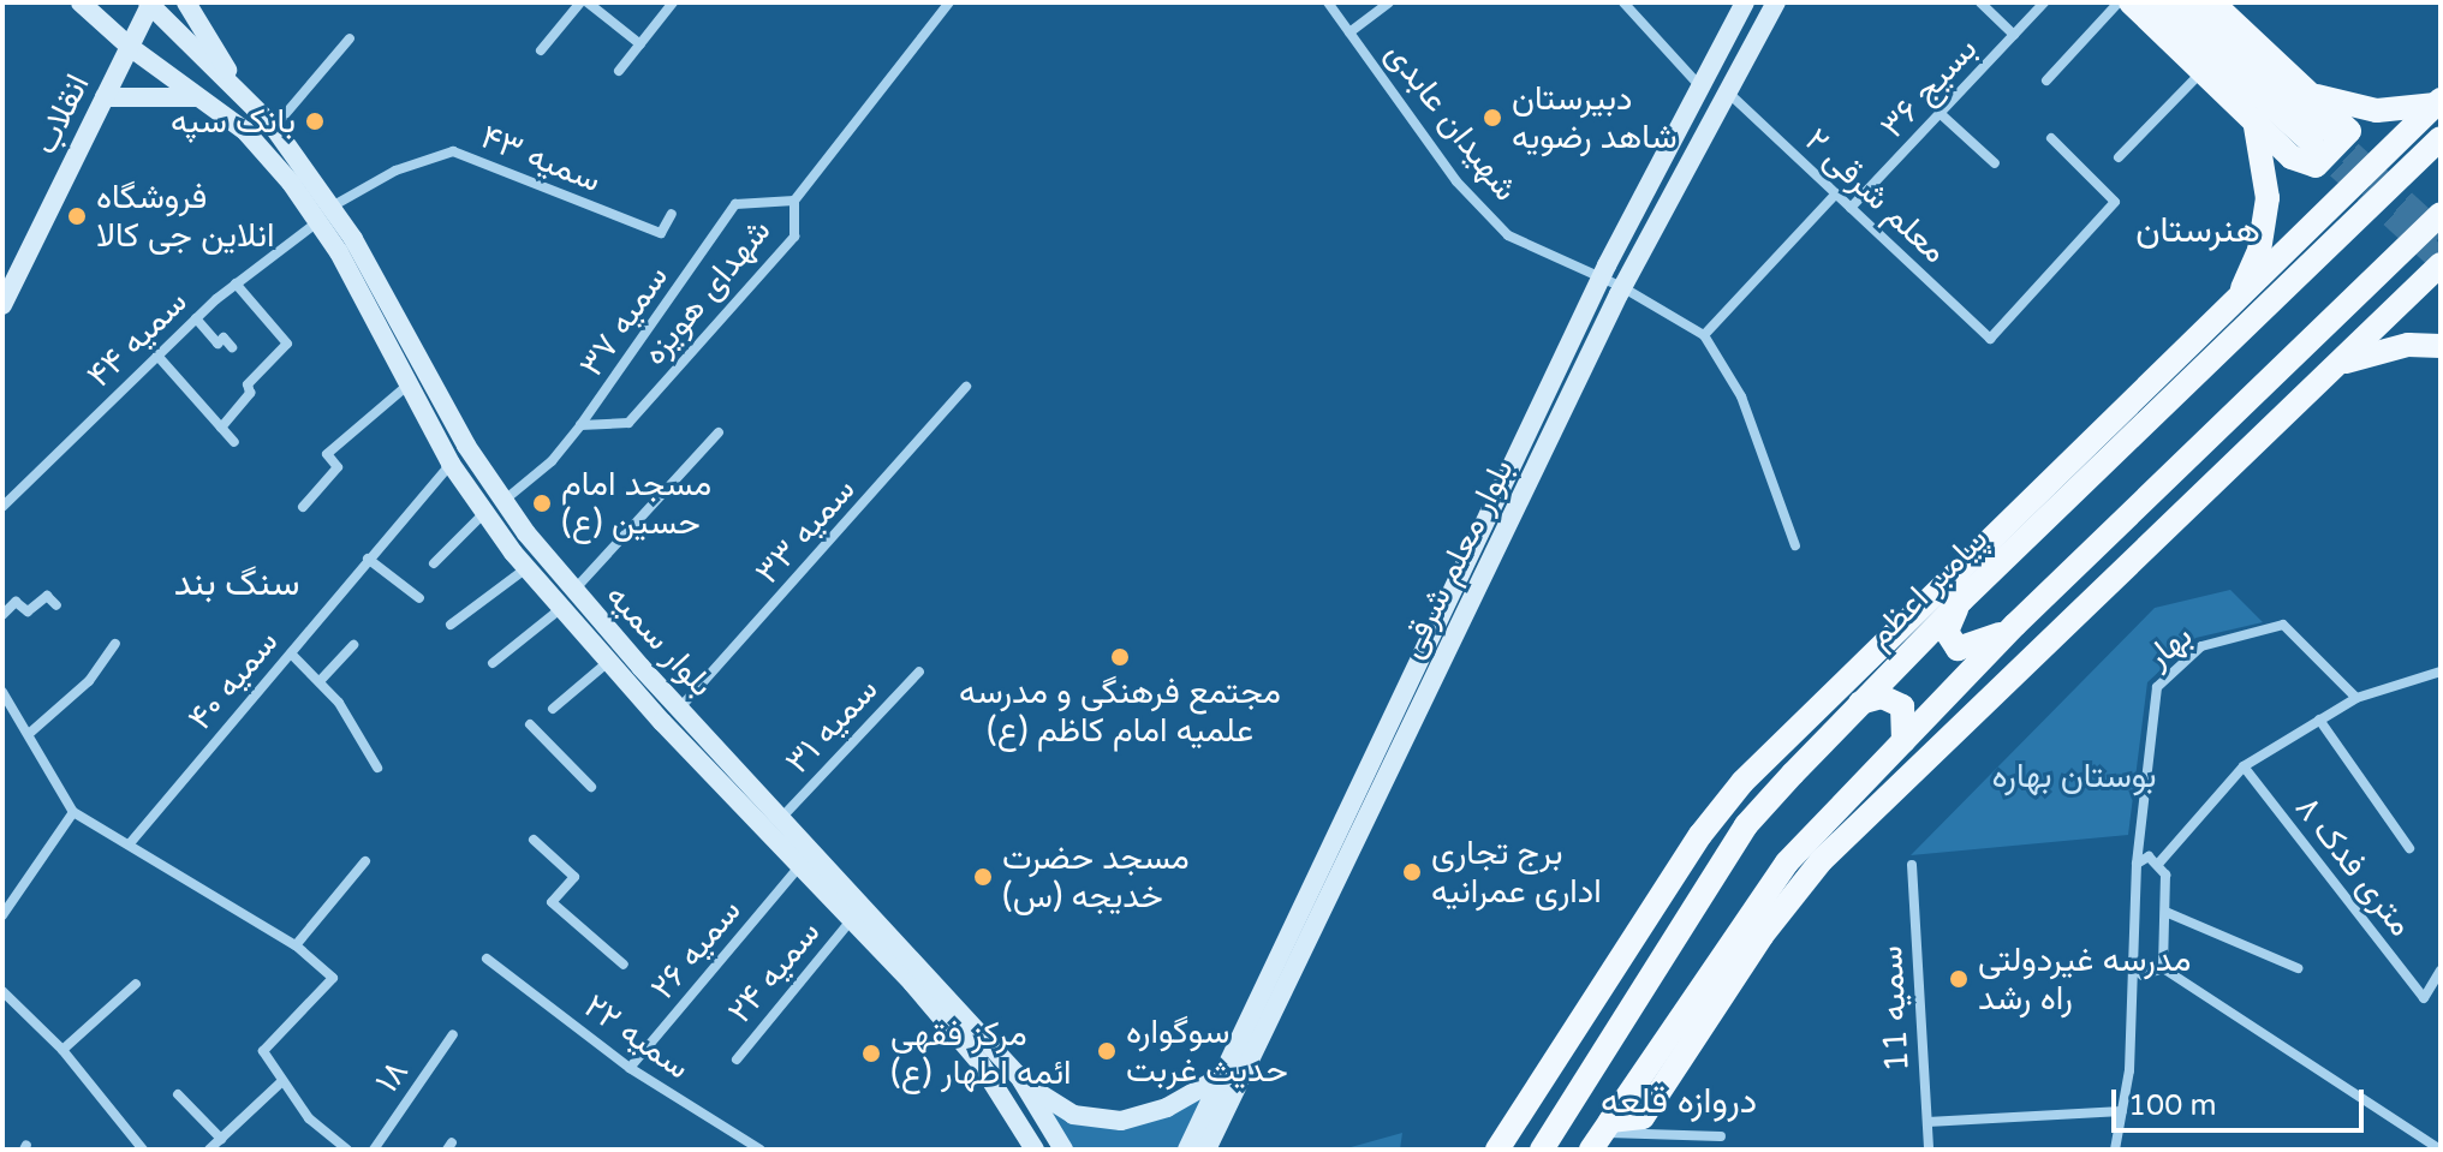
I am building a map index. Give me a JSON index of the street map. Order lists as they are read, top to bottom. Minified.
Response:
{"streets":{"main road":["انقلاب","بلوار معلم شرقی","پیامبر اعظم","بلوار سمیه"],"street":["بسیج ۳۶","شهیدان عابدی","سمیه ۴۳","معلم شرقی ۲","شهدای هویزه","سمیه ۳۷","سمیه ۴۴","سمیه ۳۳","بهار","سمیه ۴۰","سمیه ۳۱","۸ متری فدک","سمیه ۲۶","سمیه ۲۴","سمیه 11","سمیه ۲۲","۱۸"]},"crossings":[["بسیج ۳۶","معلم شرقی ۲"],["انقلاب","بلوار سمیه"],["شهیدان عابدی","بلوار معلم شرقی"],["سمیه ۴۳","سمیه ۴۴"],["سمیه ۴۳","بلوار سمیه"],["معلم شرقی ۲","بلوار معلم شرقی"],["شهدای هویزه","سمیه ۳۷"],["سمیه ۳۷","بلوار سمیه"],["سمیه ۴۴","بلوار سمیه"],["سمیه ۳۳","بلوار سمیه"],["بلوار سمیه","سمیه ۴۰"],["بلوار سمیه","سمیه ۳۱"],["بلوار سمیه","سمیه ۲۶"],["بلوار سمیه","سمیه ۲۴"],["سمیه ۲۶","سمیه ۲۲"]],"districts":["هنرستان","سنگ بند","دروازه قلعه"],"parks":["بوستان بهاره"],"places":["دبیرستان شاهد رضویه","بانک سپه","فروشگاه انلاین جی کالا","مسجد امام حسین (ع)","مجتمع فرهنگی و مدرسه علمیه امام کاظم (ع)","برج تجاری اداری عمرانیه","مسجد حضرت خدیجه (س)","مدرسه غیردولتی راه رشد","سوگواره حدیث غربت","مرکز فقهی ائمه اطهار (ع)"],"scale_bar":"100 m"}
